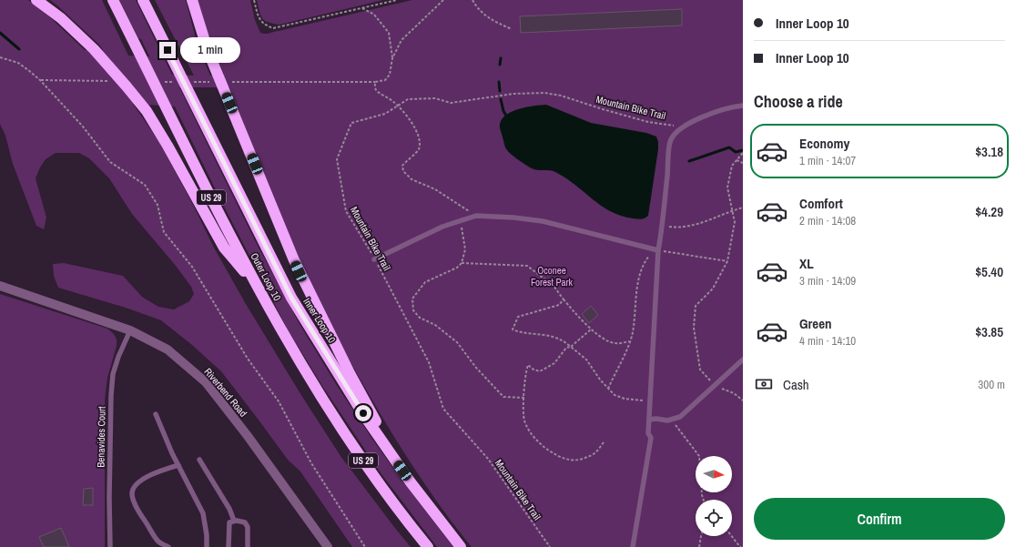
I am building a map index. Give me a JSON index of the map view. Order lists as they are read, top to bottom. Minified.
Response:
{"streets":{"highway":["US 29","Outer Loop 10","Inner Loop 10"],"street":["Riverbend Road"],"lane":["Benavides Court"],"path":["Mountain Bike Trail"]},"crossings":[["Riverbend Road","Benavides Court"]],"parks":["Oconee Forest Park"],"north":"right","page":{"banner":["Inner Loop 10","Inner Loop 10"],"bubble":"1 min","heading":"Choose a ride","list":[{"name":"Economy","note":"1 min · 14:07","value":"$3.18"},{"name":"Comfort","note":"2 min · 14:08","value":"$4.29"},{"name":"XL","note":"3 min · 14:09","value":"$5.40"},{"name":"Green","note":"4 min · 14:10","value":"$3.85"}],"pay":["Cash","300 m"],"buttons":"Confirm"}}
